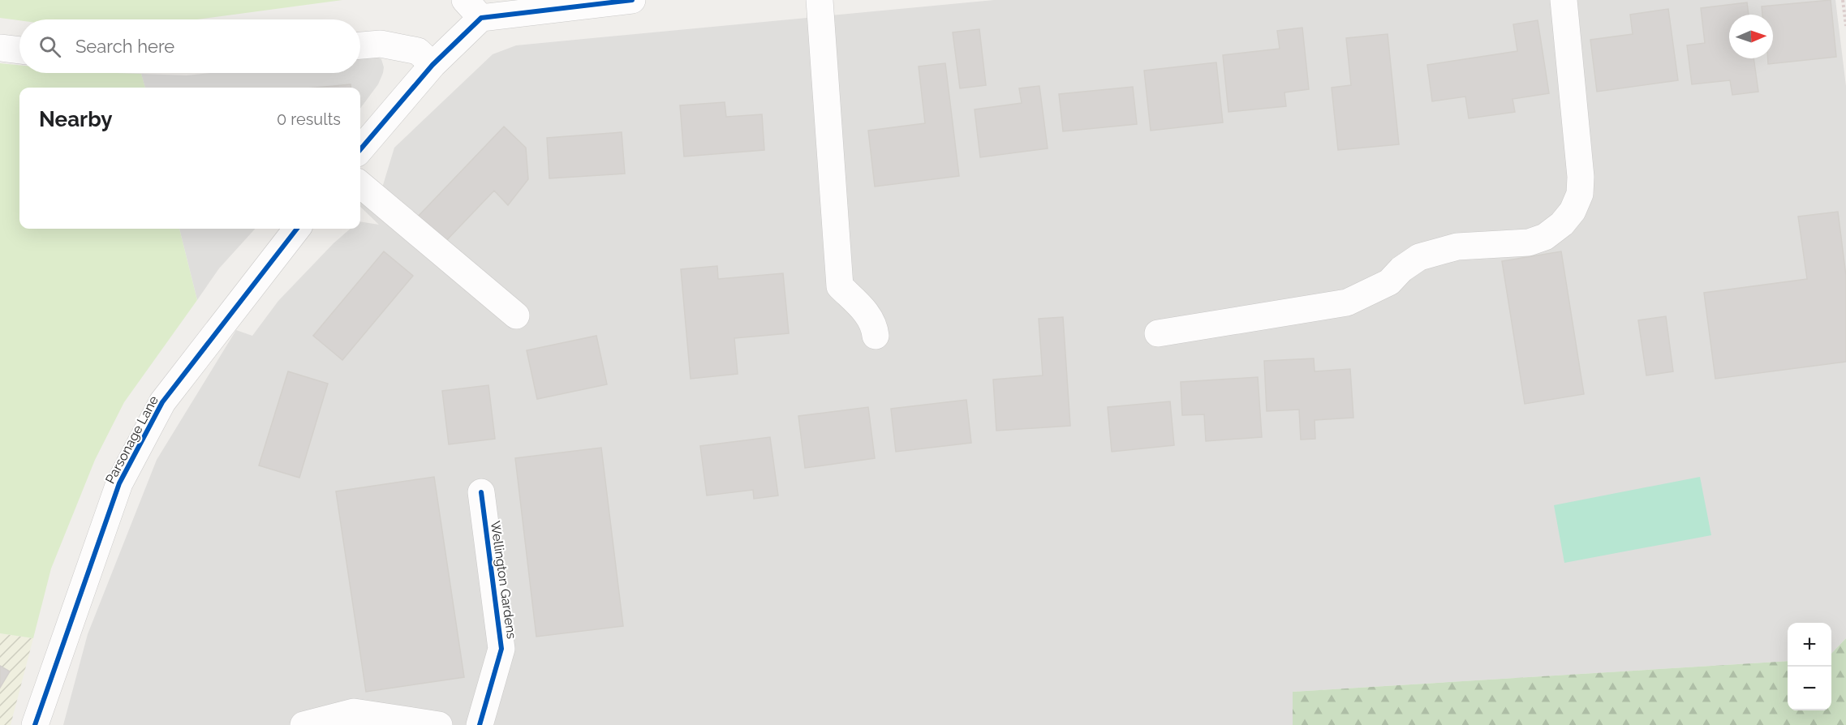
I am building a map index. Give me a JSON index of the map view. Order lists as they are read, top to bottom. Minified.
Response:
{"streets":{"street":["Parsonage Lane","Wellington Gardens"]},"north":"right","page":{"search":"Search here","heading":["Nearby","0 results"],"map_buttons":["+","−"]}}
